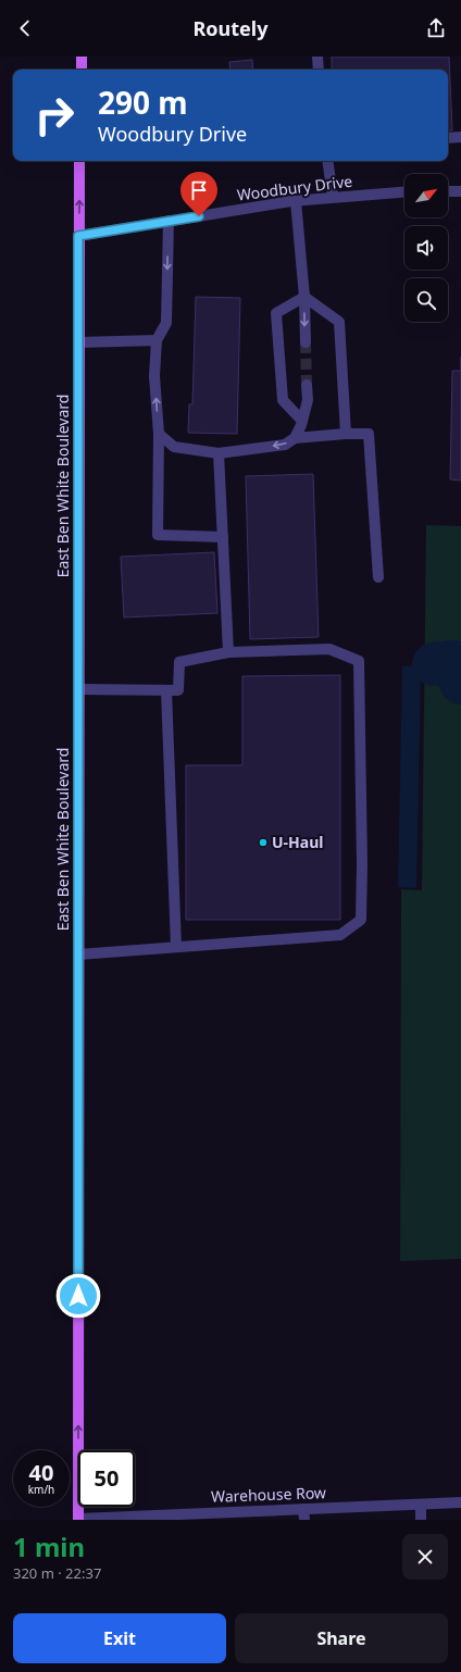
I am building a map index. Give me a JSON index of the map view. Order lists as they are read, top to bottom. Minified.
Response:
{"streets":{"main road":["East Ben White Boulevard"],"street":["Woodbury Drive","Warehouse Row"]},"crossings":[["Woodbury Drive","East Ben White Boulevard"],["East Ben White Boulevard","Warehouse Row"]],"one_way":["East Ben White Boulevard"],"places":["U-Haul"],"north":"top right","page":{"header":"Routely","turn":["290 m","Woodbury Drive"],"speed":"40 km/h","limit":"50","heading":["1 min","320 m · 22:37"],"buttons":["Exit","Share"]}}
